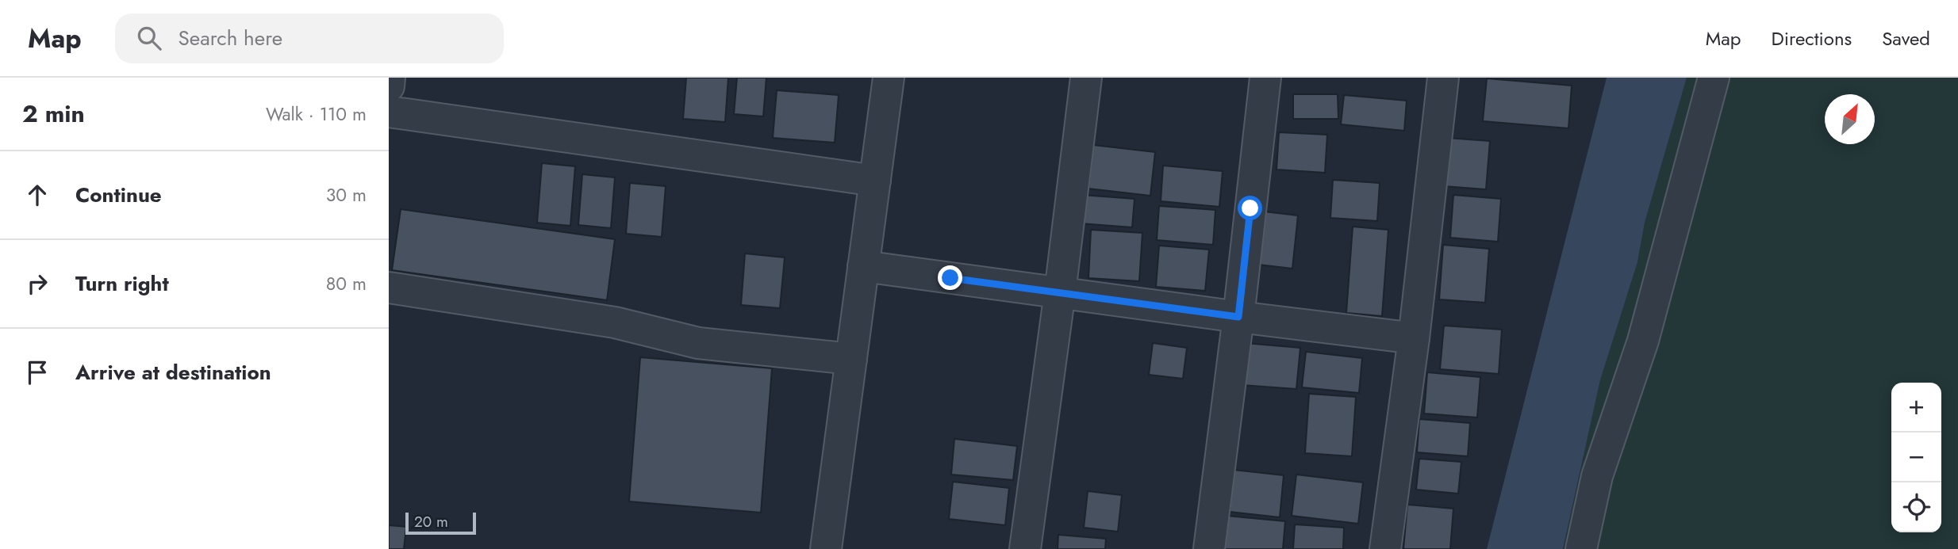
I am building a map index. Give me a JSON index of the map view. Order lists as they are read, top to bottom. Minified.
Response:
{"scale_bar":"20 m","north":"top right","page":{"header":"Map","search":"Search here","nav":["Map","Directions","Saved"],"heading":["2 min","Walk · 110 m"],"list":[["Continue","30 m"],["Turn right","80 m"],"Arrive at destination"],"map_buttons":["+","−"],"scale":"20 m"}}
